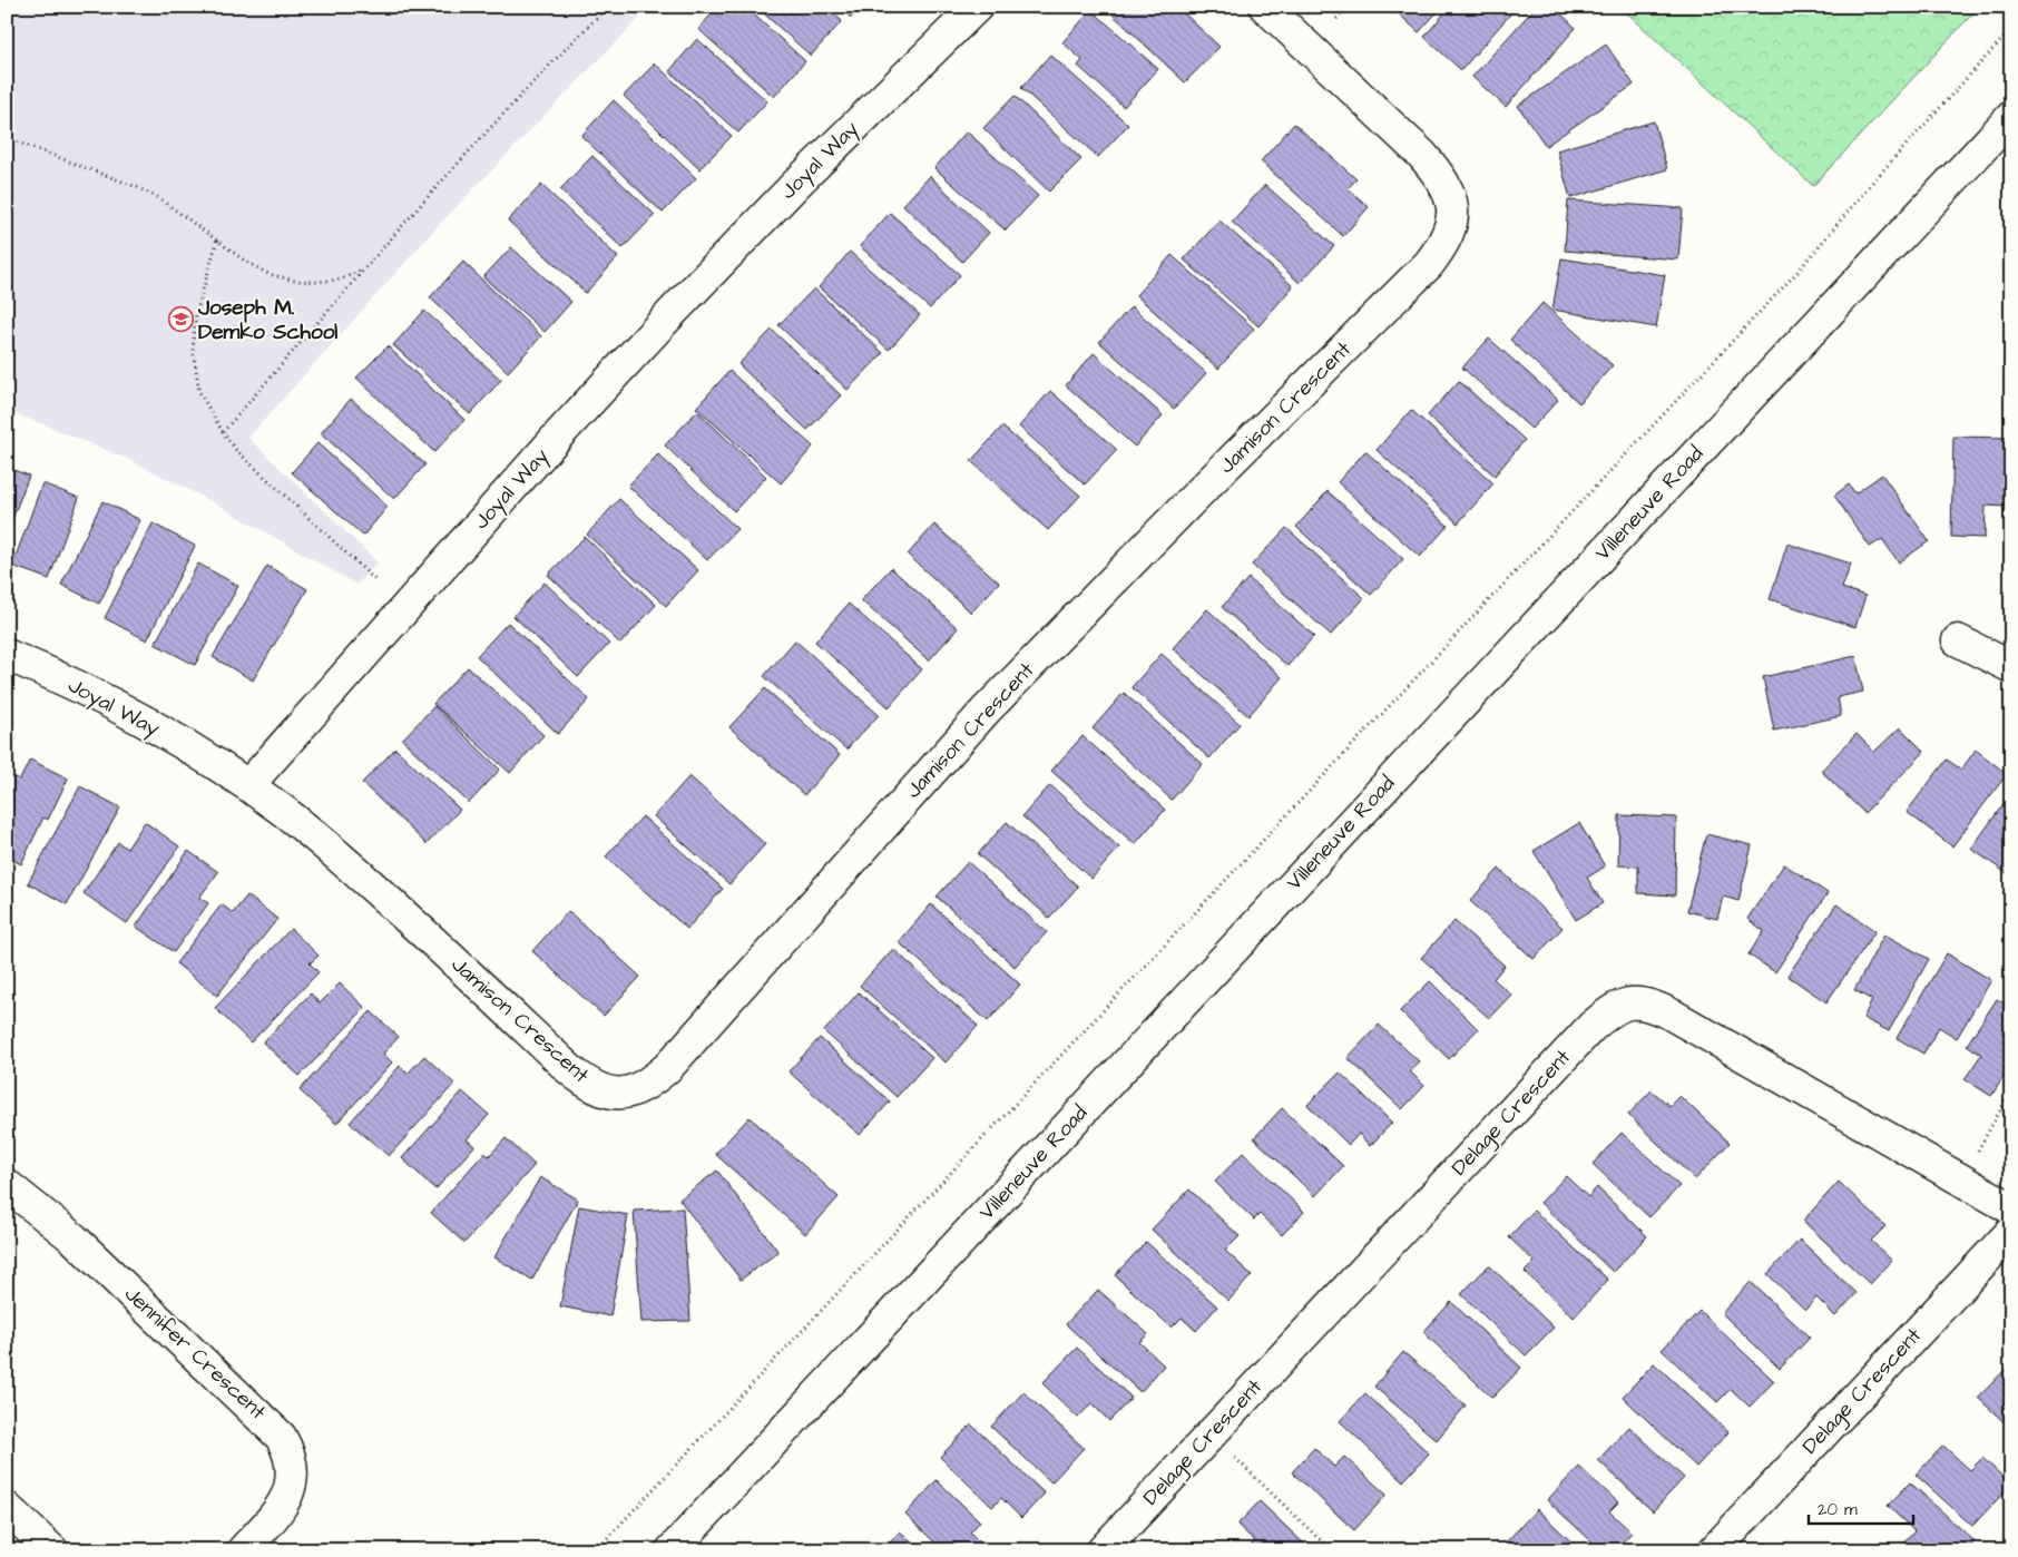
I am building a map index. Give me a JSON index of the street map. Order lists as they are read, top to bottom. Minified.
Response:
{"streets":{"street":["Joyal Way","Jamison Crescent","Villeneuve Road","Delage Crescent","Jennifer Crescent"]},"crossings":[["Joyal Way","Jamison Crescent"]],"places":{"school or university":["Joseph M. Demko School"]},"scale_bar":"20 m"}
